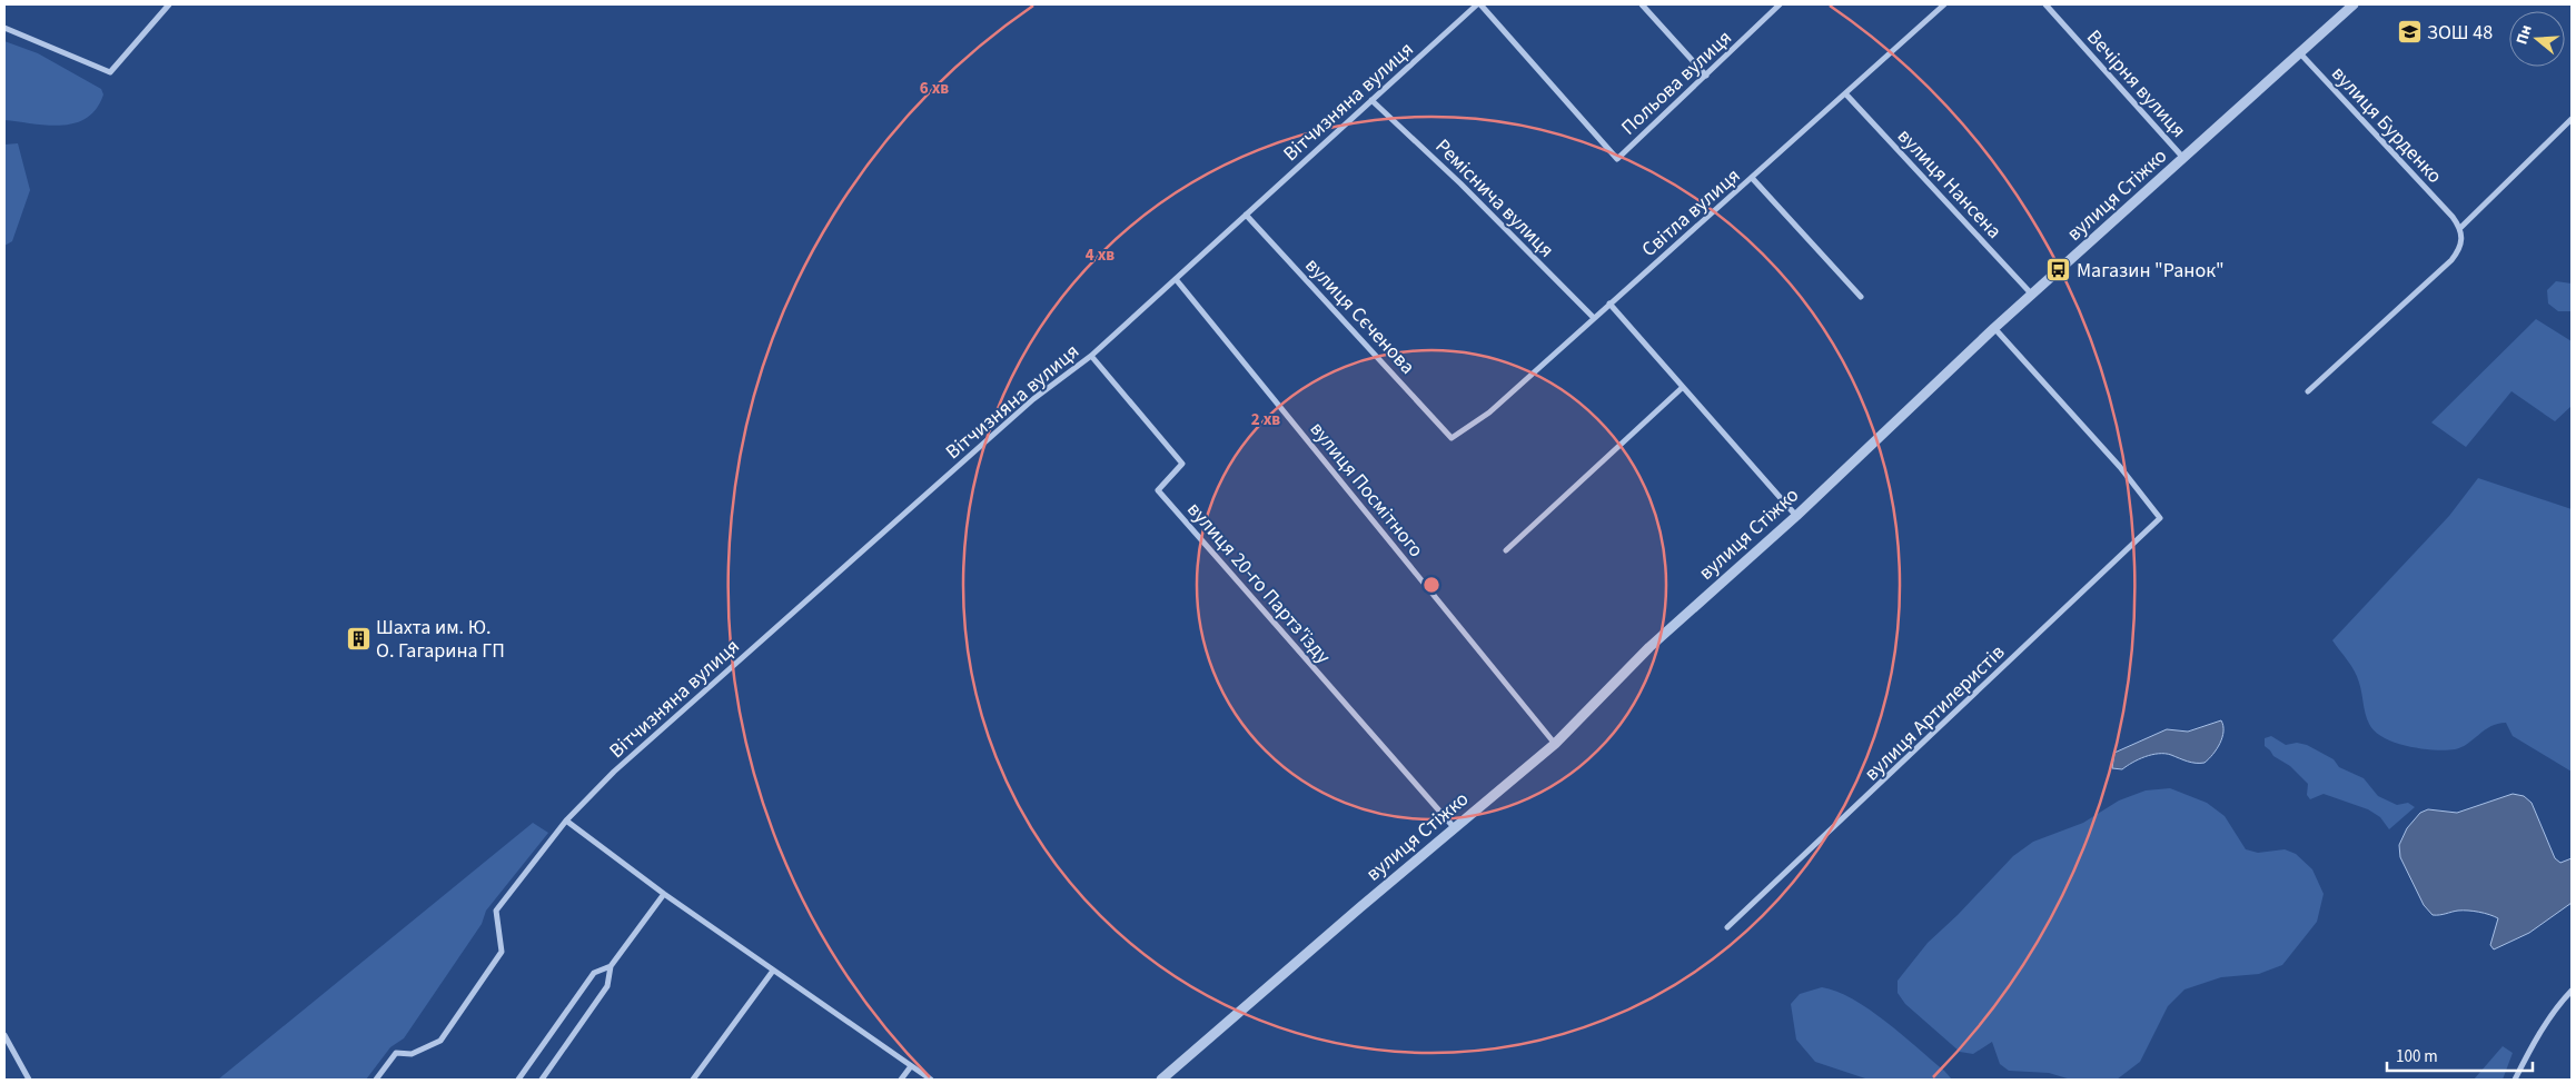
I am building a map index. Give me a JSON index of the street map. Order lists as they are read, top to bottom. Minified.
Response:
{"streets":{"street":["Польова вулиця","Вечірня вулиця","Вітчизняна вулиця","вулиця Бурденко","вулиця Нансена","вулиця Стіжко","Реміснича вулиця","Світла вулиця","вулиця Сєченова","вулиця Посмітного","вулиця 20-го Партз'їзду","вулиця Артилеристів"]},"crossings":[["Польова вулиця","Вітчизняна вулиця"],["Вечірня вулиця","вулиця Стіжко"],["Вітчизняна вулиця","Реміснича вулиця"],["Вітчизняна вулиця","вулиця Сєченова"],["Вітчизняна вулиця","вулиця Посмітного"],["Вітчизняна вулиця","вулиця 20-го Партз'їзду"],["вулиця Бурденко","вулиця Стіжко"],["вулиця Нансена","вулиця Стіжко"],["вулиця Нансена","Світла вулиця"],["вулиця Стіжко","вулиця Посмітного"],["вулиця Стіжко","вулиця 20-го Партз'їзду"],["вулиця Стіжко","вулиця Артилеристів"],["Реміснича вулиця","Світла вулиця"],["Світла вулиця","вулиця Сєченова"]],"places":{"school or university":["ЗОШ 48"],"bus stop":["Магазин \"Ранок\""],"building":["Шахта им. Ю. О. Гагарина ГП"]},"scale_bar":"100 m","north":"left","rings":["6 хв","4 хв","2 хв"]}
